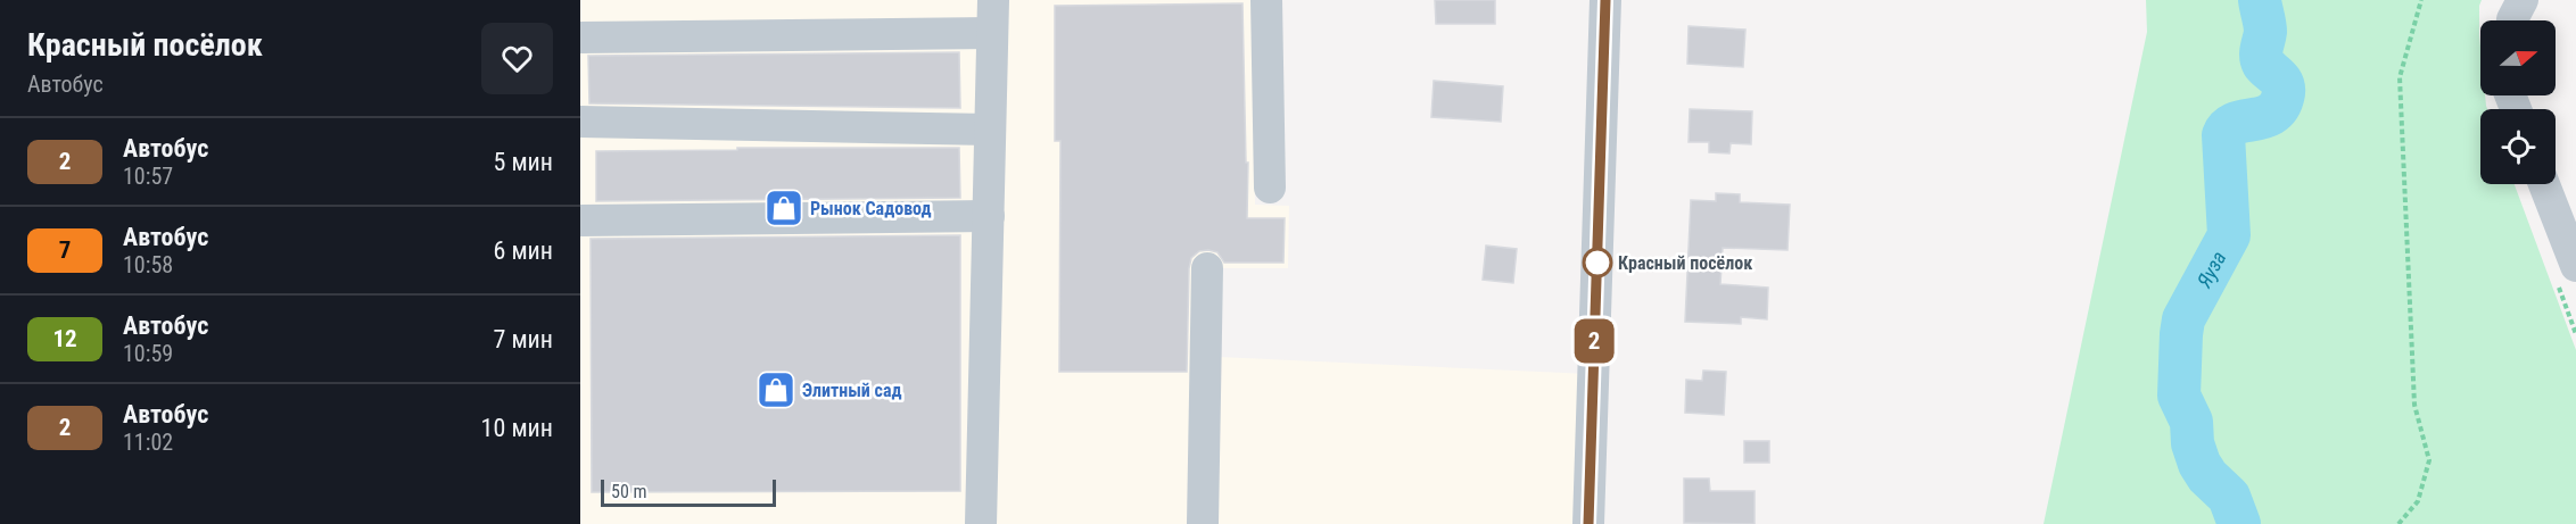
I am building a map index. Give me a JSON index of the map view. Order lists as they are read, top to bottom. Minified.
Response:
{"water":["Яуза"],"places":{"shop":["Рынок Садовод","Элитный сад"],"other":["Красный посёлок"]},"lines":["bus line 2"],"scale_bar":"50 m","north":"right","page":{"heading":["Красный посёлок","Автобус"],"on_map":"2","list":[{"mark":"2","name":"Автобус","note":"10:57","value":"5 мин"},{"mark":"7","name":"Автобус","note":"10:58","value":"6 мин"},{"mark":"12","name":"Автобус","note":"10:59","value":"7 мин"},{"mark":"2","name":"Автобус","note":"11:02","value":"10 мин"}],"scale":"50 m"}}
